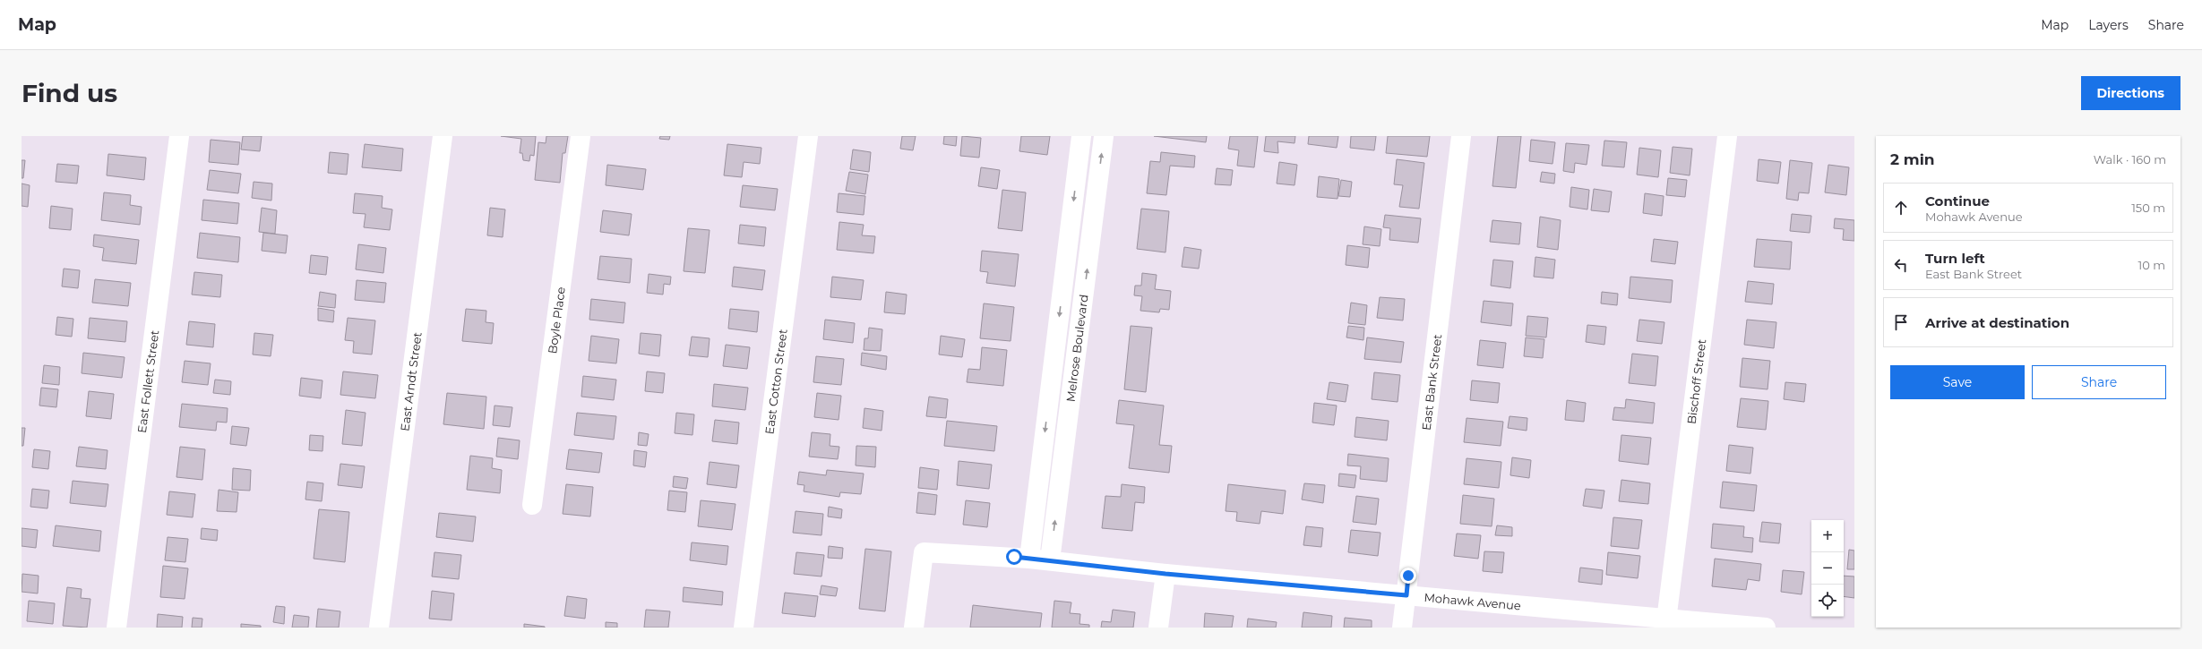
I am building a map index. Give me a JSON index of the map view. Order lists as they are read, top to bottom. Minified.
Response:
{"streets":{"street":["Boyle Place","Melrose Boulevard","East Follett Street","East Arndt Street","East Cotton Street","East Bank Street","Bischoff Street","Mohawk Avenue"]},"crossings":[["Melrose Boulevard","Mohawk Avenue"],["East Bank Street","Mohawk Avenue"],["Bischoff Street","Mohawk Avenue"]],"page":{"header":"Map","nav":["Map","Layers","Share"],"buttons":["Directions",["Save","Share"]],"title":"Find us","heading":["2 min","Walk · 160 m"],"list":[["Continue","Mohawk Avenue","150 m"],["Turn left","East Bank Street","10 m"],"Arrive at destination"],"map_buttons":["+","−"]}}
